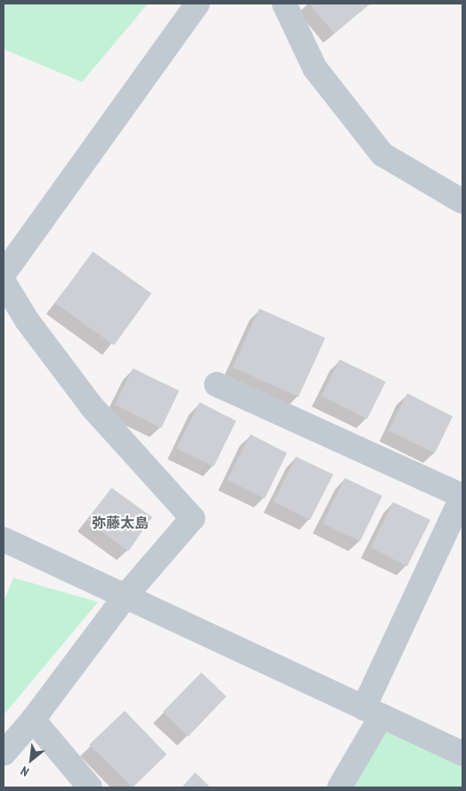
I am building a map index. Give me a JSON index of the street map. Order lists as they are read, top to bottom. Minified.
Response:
{"districts":["弥藤太島"],"north":"bottom left"}
